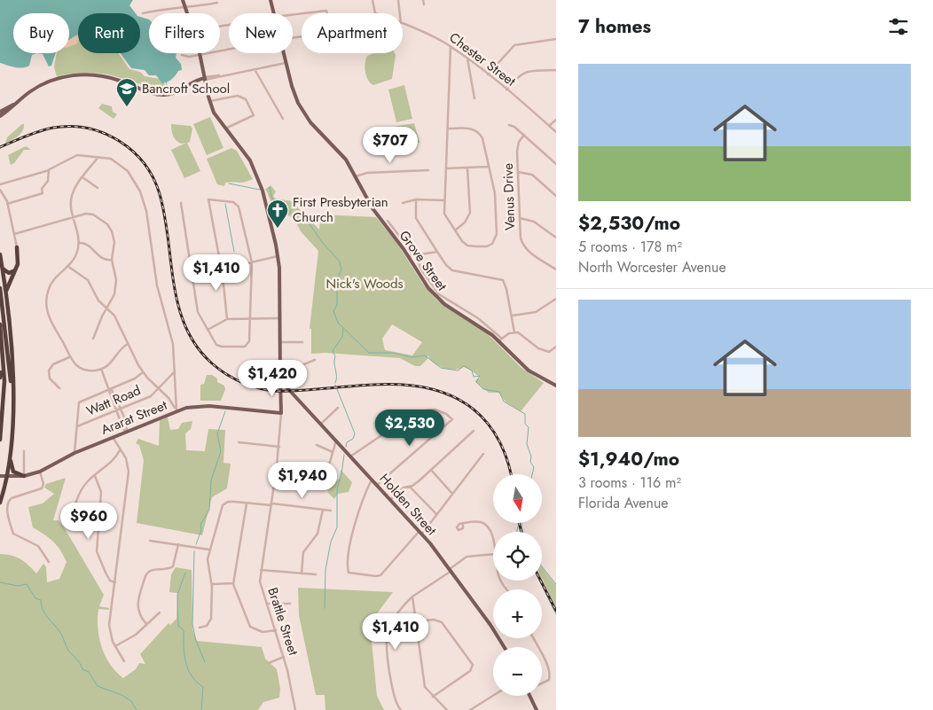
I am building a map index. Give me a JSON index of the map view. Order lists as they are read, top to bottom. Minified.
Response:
{"streets":{"main road":["Grove Street","Ararat Street","Holden Street","Brattle Street"],"street":["Chester Street","Venus Drive","Watt Road"]},"crossings":[["Ararat Street","Brattle Street"],["Holden Street","Brattle Street"]],"parks":["Nick's Woods"],"places":{"school or university":["Bancroft School"],"church":["First Presbyterian Church"]},"north":"bottom","page":{"heading":"7 homes","chip":["Buy","Rent","Filters","New","Apartment"],"list":[{"name":"$2,530/mo","note":"5 rooms · 178 m² · North Worcester Avenue"},{"name":"$1,940/mo","note":"3 rooms · 116 m² · Florida Avenue"}],"price":["$707","$1,410","$1,420","$2,530","$1,940","$960","$1,410"],"map_buttons":["+","−"]}}
